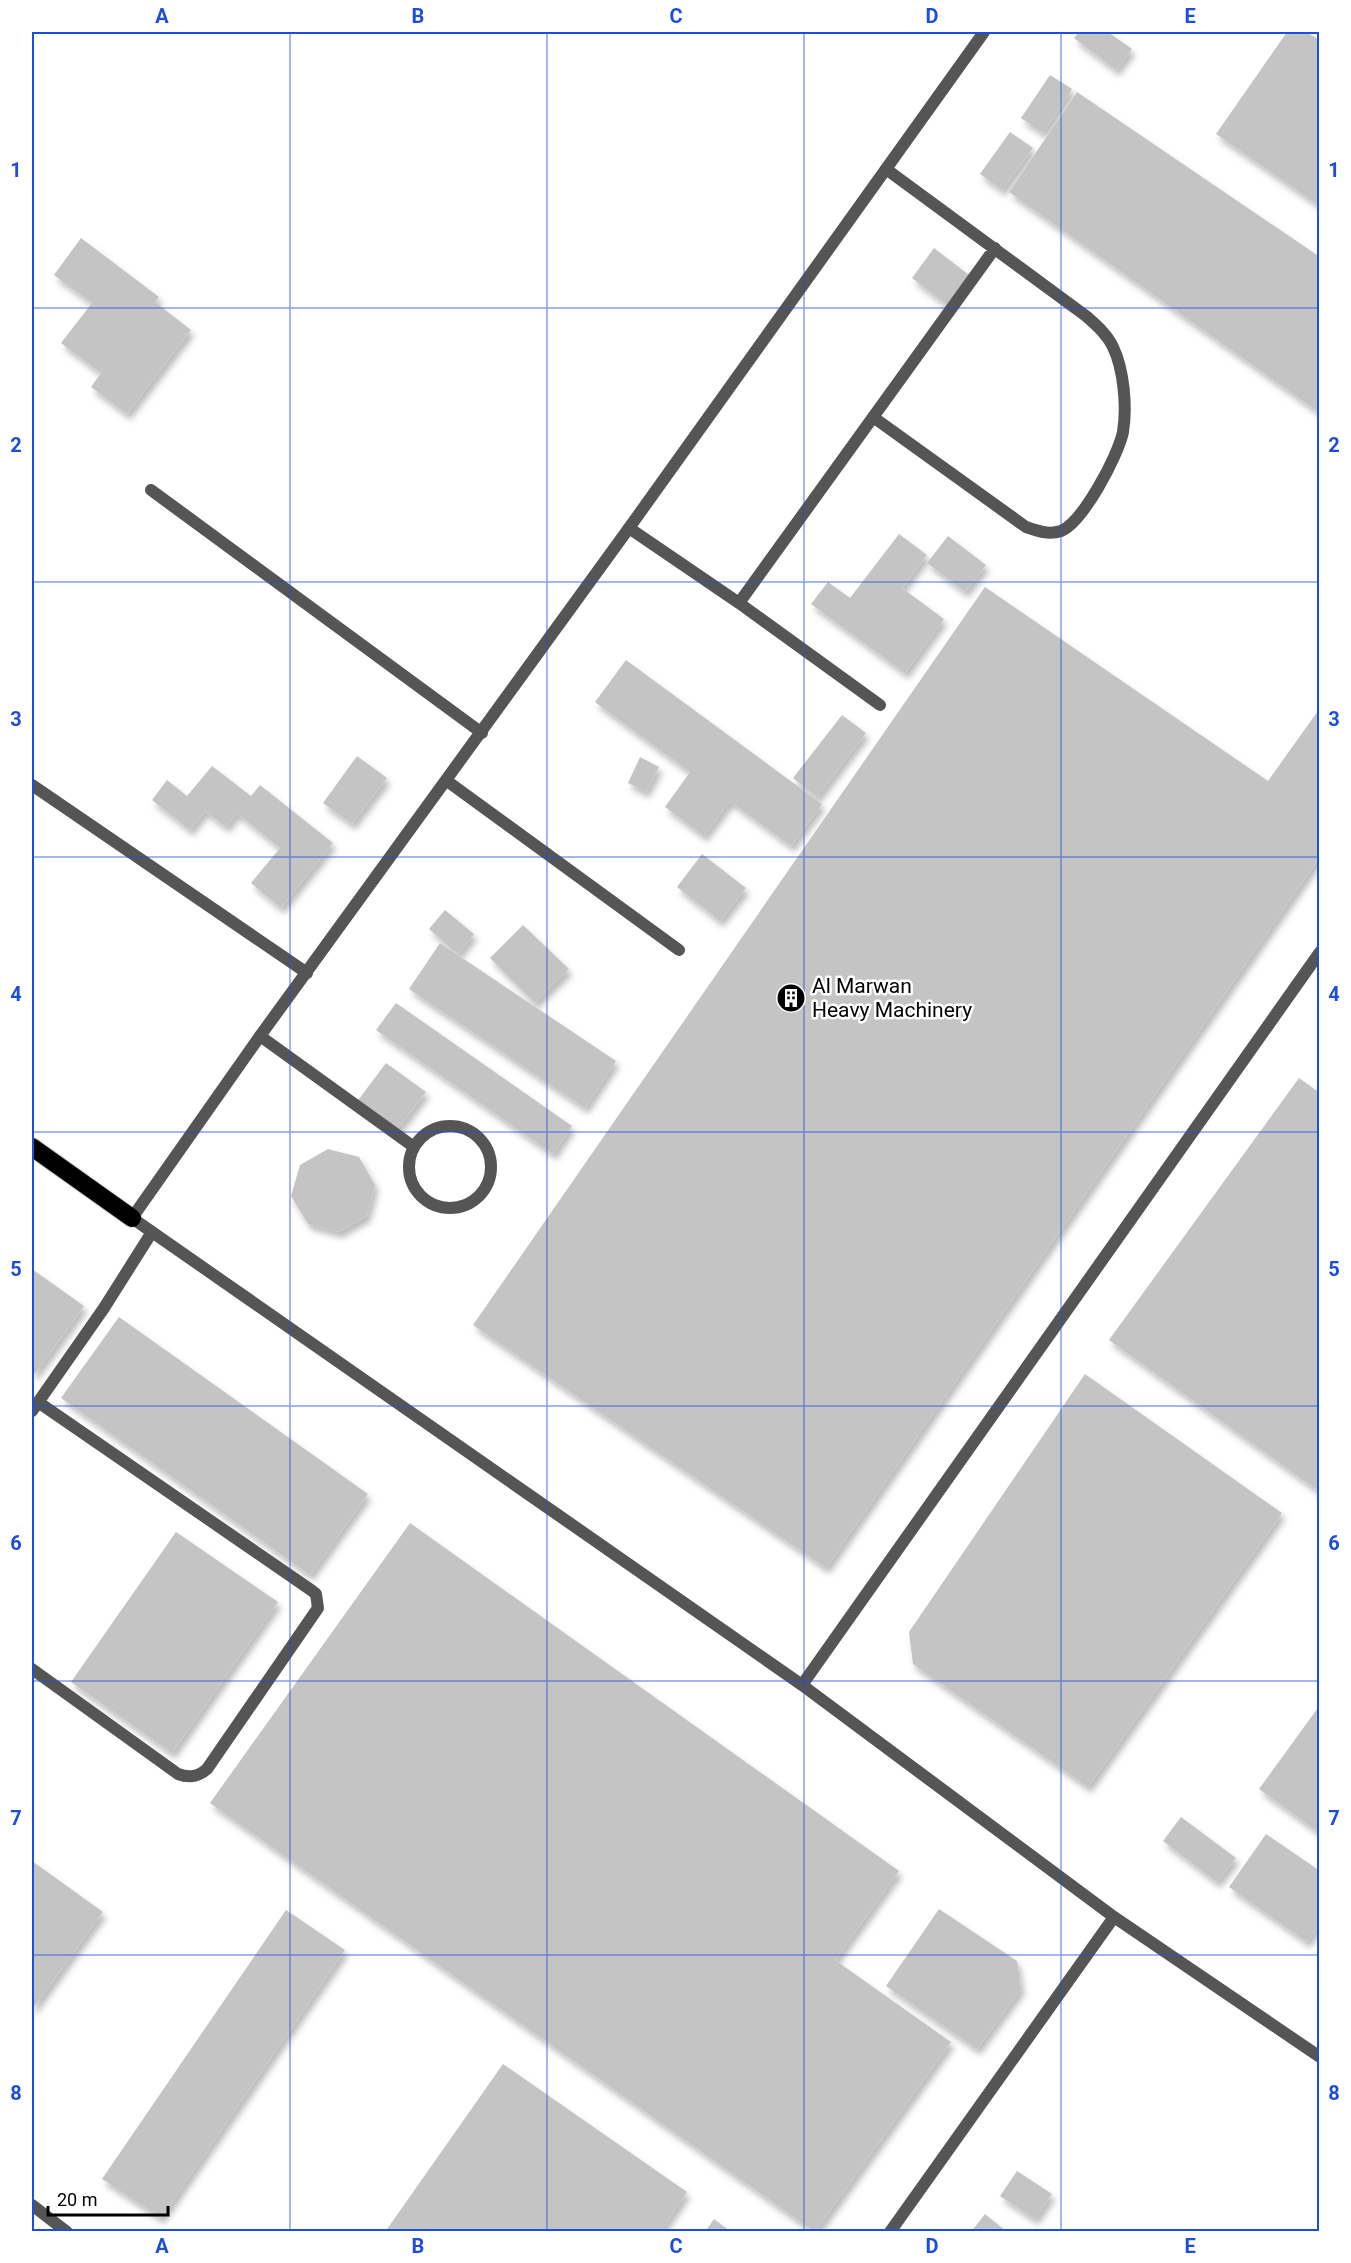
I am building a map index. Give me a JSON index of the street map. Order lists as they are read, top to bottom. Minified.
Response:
{"places":{"building":["Al Marwan Heavy Machinery"]},"scale_bar":"20 m","grid":{"columns":["A","B","C","D","E"],"rows":["1","2","3","4","5","6","7","8"]}}
